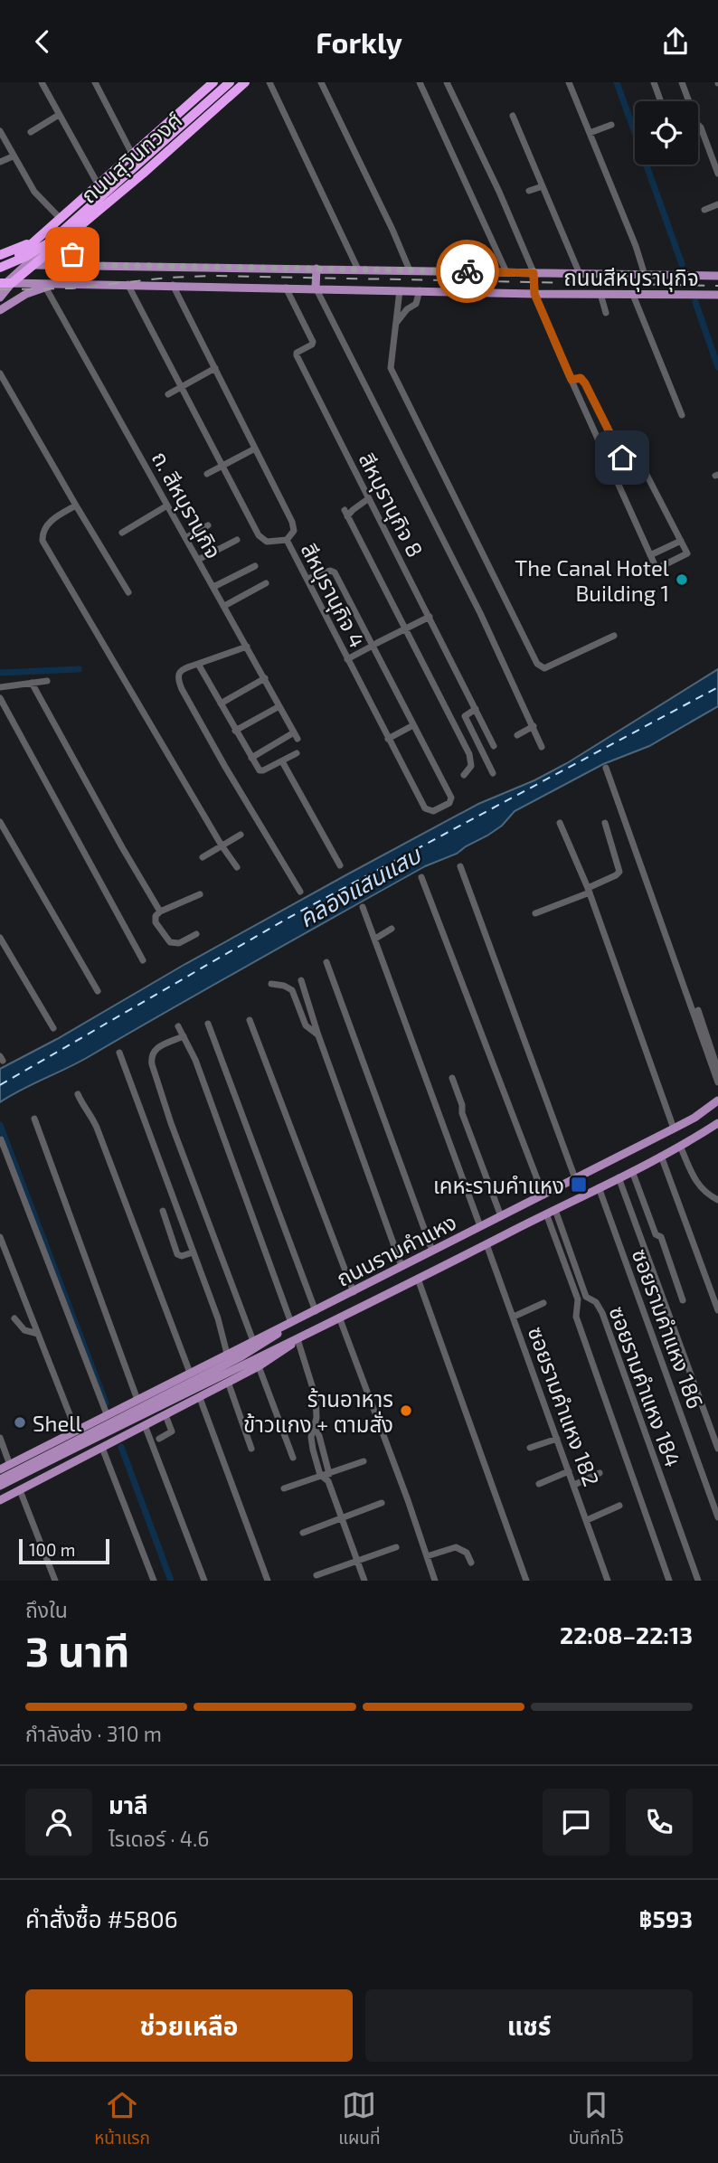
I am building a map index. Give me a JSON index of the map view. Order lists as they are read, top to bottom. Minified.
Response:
{"streets":{"highway":["ถนนสุวินทวงศ์"],"main road":["ถนนสีหบุรานุกิจ","ถนนรามคำแหง"],"street":["ถ. สีหบุรานุกิจ","สีหบุรานุกิจ 8","สีหบุรานุกิจ 4","ซอยรามคำแหง 186","ซอยรามคำแหง 184","ซอยรามคำแหง 182"]},"crossings":[["ถนนสุวินทวงศ์","ถนนสีหบุรานุกิจ"],["ถนนสีหบุรานุกิจ","สีหบุรานุกิจ 8"],["ถนนสีหบุรานุกิจ","สีหบุรานุกิจ 4"],["ถนนรามคำแหง","ซอยรามคำแหง 186"],["ถนนรามคำแหง","ซอยรามคำแหง 184"],["ถนนรามคำแหง","ซอยรามคำแหง 182"]],"water":["คลองแสนแสบ"],"places":{"other":["The Canal Hotel Building 1","ร้านอาหาร ข้าวแกง + ตามสั่ง","Shell"],"transit":["เคหะรามคำแหง"]},"scale_bar":"100 m","page":{"header":"Forkly","scale":"100 m","heading":["3 นาที","ถึงใน","22:08–22:13"],"panel":["มาลี","ไรเดอร์ · 4.6","คำสั่งซื้อ #5806","฿593"],"bar":"กำลังส่ง · 310 m","buttons":["ช่วยเหลือ","แชร์"],"tabs":["หน้าแรก","แผนที่","บันทึกไว้"]}}
